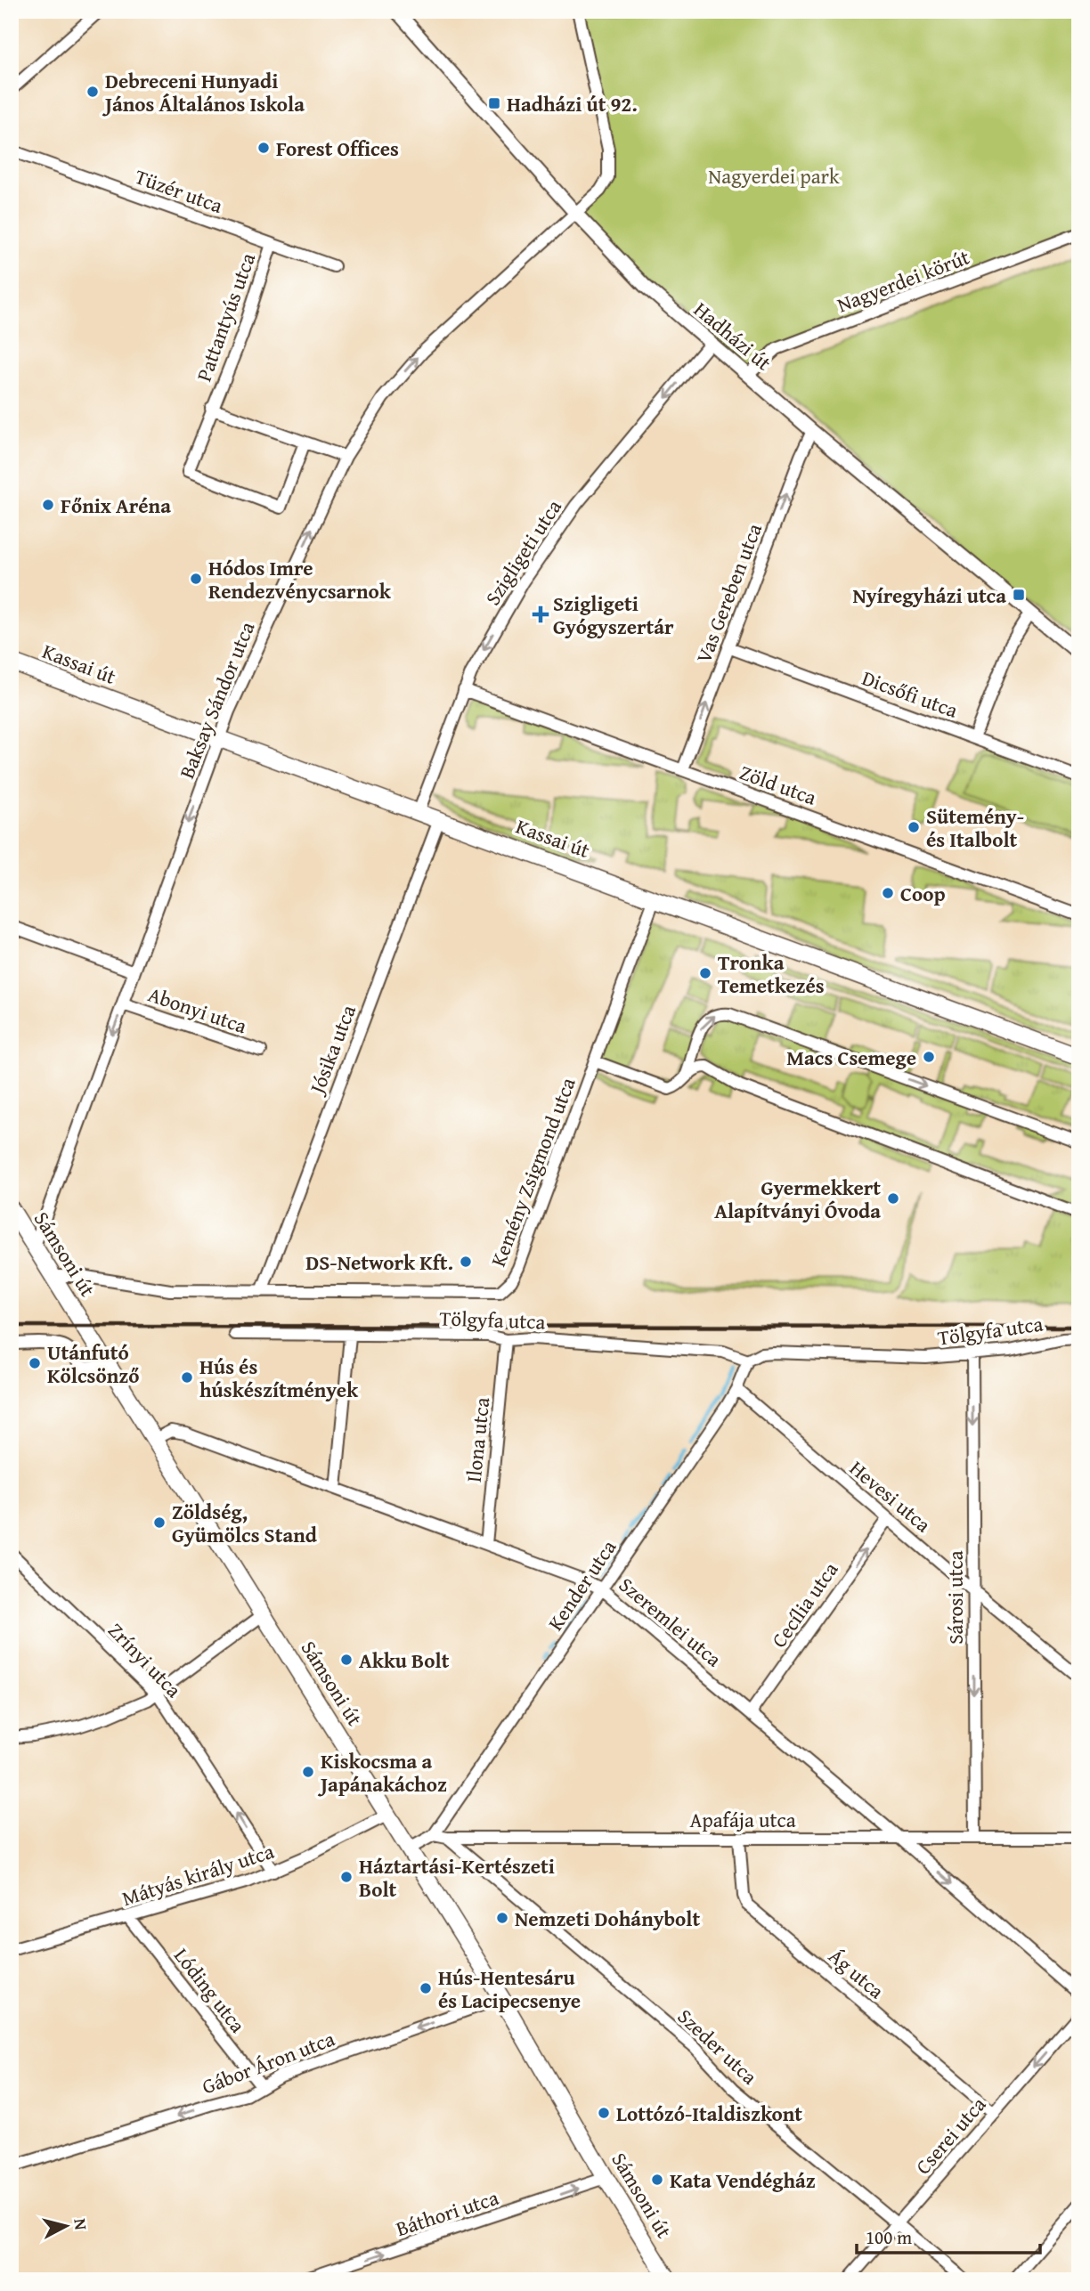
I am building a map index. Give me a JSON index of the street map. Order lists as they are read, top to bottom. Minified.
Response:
{"streets":{"main road":["Kassai út","Sámsoni út"],"street":["Tüzér utca","Nagyerdei körút","Pattantyús utca","Hadházi út","Szigligeti utca","Vas Gereben utca","Dicsőfi utca","Baksay Sándor utca","Zöld utca","Abonyi utca","Jósika utca","Kemény Zsigmond utca","Tölgyfa utca","Ilona utca","Hevesi utca","Kender utca","Sárosi utca","Cecília utca","Szeremlei utca","Zrínyi utca","Apafája utca","Mátyás király utca","Ág utca","Lóding utca","Szeder utca","Gábor Áron utca","Cserei utca","Báthori utca"]},"crossings":[["Tüzér utca","Pattantyús utca"],["Nagyerdei körút","Hadházi út"],["Pattantyús utca","Baksay Sándor utca"],["Hadházi út","Szigligeti utca"],["Hadházi út","Vas Gereben utca"],["Hadházi út","Baksay Sándor utca"],["Szigligeti utca","Kassai út"],["Szigligeti utca","Zöld utca"],["Vas Gereben utca","Dicsőfi utca"],["Vas Gereben utca","Zöld utca"],["Kassai út","Baksay Sándor utca"],["Kassai út","Jósika utca"],["Kassai út","Kemény Zsigmond utca"],["Baksay Sándor utca","Abonyi utca"],["Baksay Sándor utca","Sámsoni út"],["Jósika utca","Kemény Zsigmond utca"],["Sámsoni út","Szeremlei utca"],["Sámsoni út","Mátyás király utca"],["Sámsoni út","Gábor Áron utca"],["Sámsoni út","Báthori utca"],["Tölgyfa utca","Ilona utca"],["Tölgyfa utca","Kender utca"],["Tölgyfa utca","Sárosi utca"],["Ilona utca","Szeremlei utca"],["Hevesi utca","Kender utca"],["Hevesi utca","Sárosi utca"],["Hevesi utca","Cecília utca"],["Kender utca","Szeremlei utca"],["Kender utca","Apafája utca"],["Sárosi utca","Apafája utca"],["Cecília utca","Szeremlei utca"],["Szeremlei utca","Apafája utca"],["Zrínyi utca","Mátyás király utca"],["Apafája utca","Ág utca"],["Apafája utca","Szeder utca"],["Mátyás király utca","Lóding utca"],["Ág utca","Cserei utca"],["Lóding utca","Gábor Áron utca"],["Szeder utca","Cserei utca"]],"one_way":["Szigligeti utca","Vas Gereben utca","Sárosi utca","Cecília utca","Zrínyi utca","Gábor Áron utca","Cserei utca","Báthori utca"],"parks":["Nagyerdei park"],"places":{"other":["Debreceni Hunyadi János Általános Iskola","Forest Offices","Főnix Aréna","Hódos Imre Rendezvénycsarnok","Sütemény- és Italbolt","Coop","Tronka Temetkezés","Macs Csemege","Gyermekkert Alapítványi Óvoda","DS-Network Kft.","Utánfutó Kölcsönző","Hús és húskészítmények","Zöldség, Gyümölcs Stand","Akku Bolt","Kiskocsma a Japánakáchoz","Háztartási-Kertészeti Bolt","Nemzeti Dohánybolt","Hús-Hentesáru és Lacipecsenye","Lottózó-Italdiszkont","Kata Vendégház"],"transit":["Hadházi út 92.","Nyíregyházi utca"],"health":["Szigligeti Gyógyszertár"]},"scale_bar":"100 m","north":"right"}
